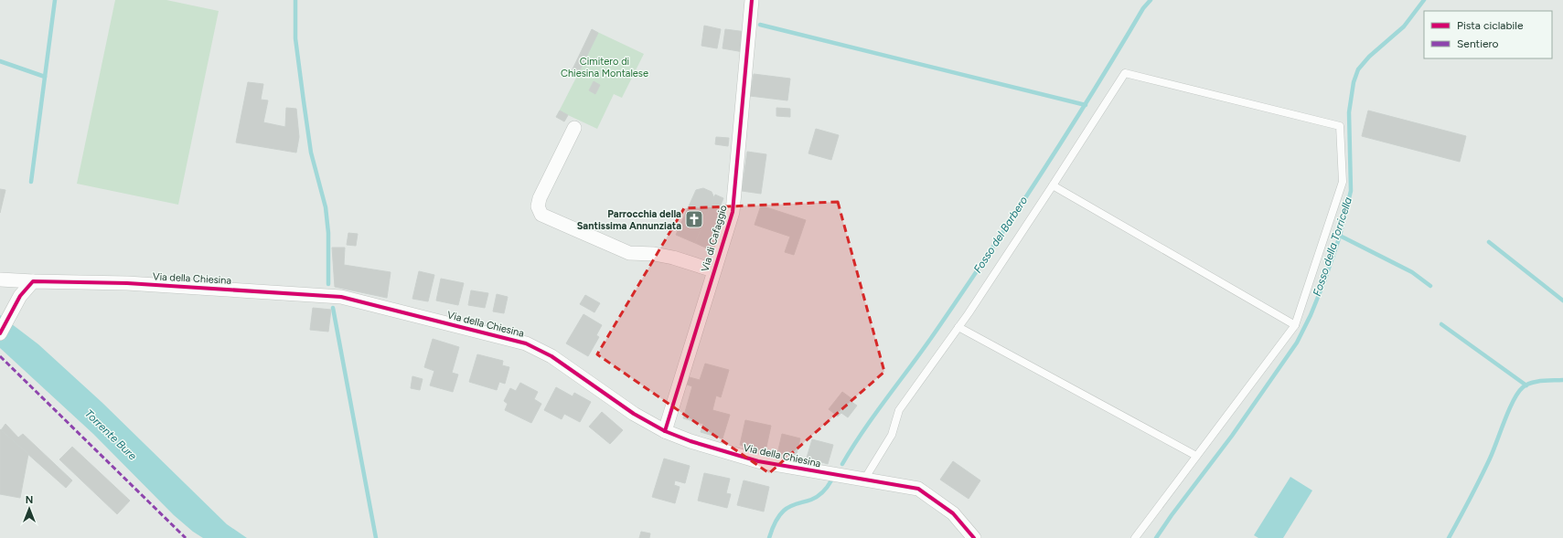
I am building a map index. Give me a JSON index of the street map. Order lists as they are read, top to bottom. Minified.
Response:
{"streets":{"street":["Via di Cafaggio","Via della Chiesina"]},"crossings":[["Via di Cafaggio","Via della Chiesina"]],"water":["Fosso del Barbero","Fosso della Torricella","Torrente Bure"],"parks":["Cimitero di Chiesina Montalese"],"places":{"church":["Parrocchia della Santissima Annunziata"]},"legend":["Pista ciclabile","Sentiero"],"north":"top"}
